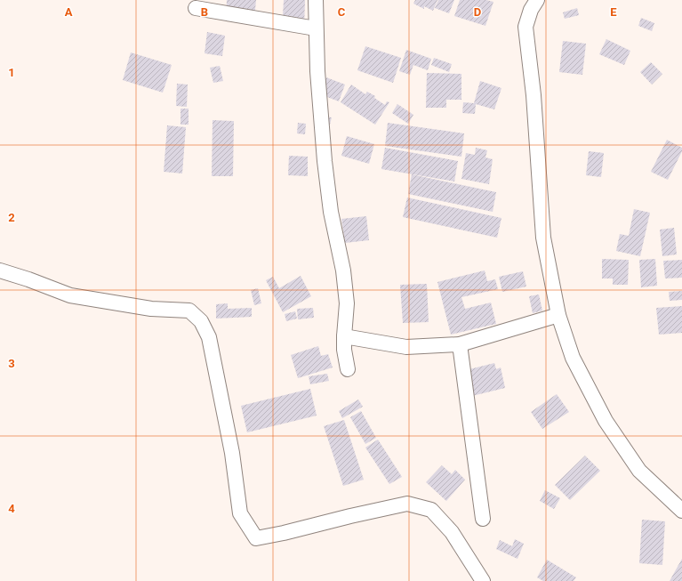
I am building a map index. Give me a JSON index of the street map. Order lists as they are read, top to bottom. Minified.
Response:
{"grid":{"columns":["A","B","C","D","E"],"rows":["1","2","3","4"]}}
